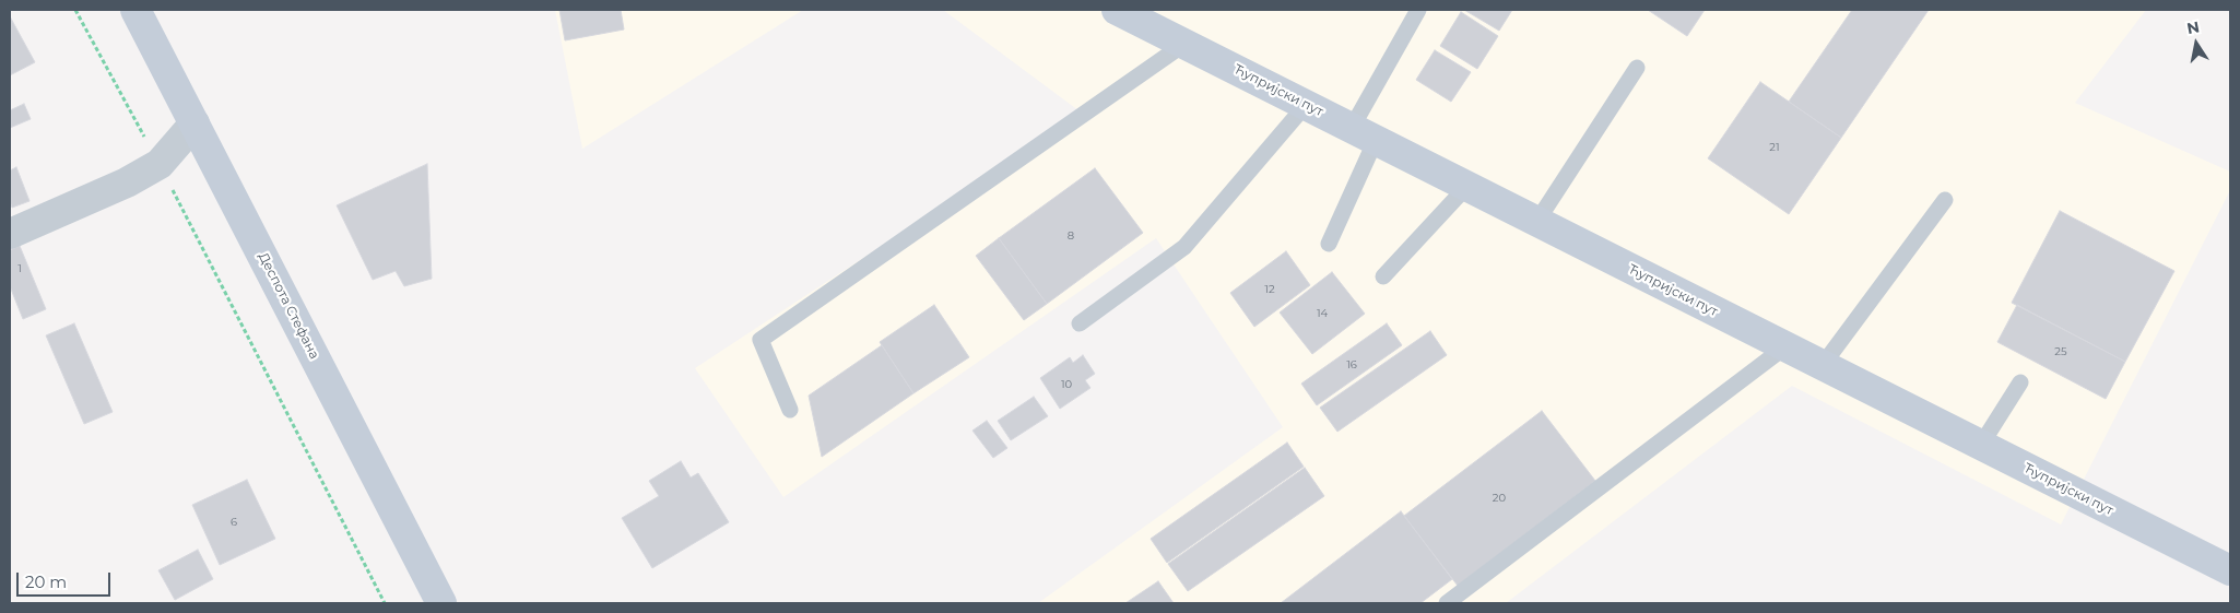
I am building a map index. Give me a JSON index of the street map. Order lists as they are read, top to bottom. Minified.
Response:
{"streets":{"main road":["Ћупријски пут","Деспота Стефана"]},"house_numbers":["21","8","1","12","14","25","16","10","20","6"],"scale_bar":"20 m","north":"top"}
